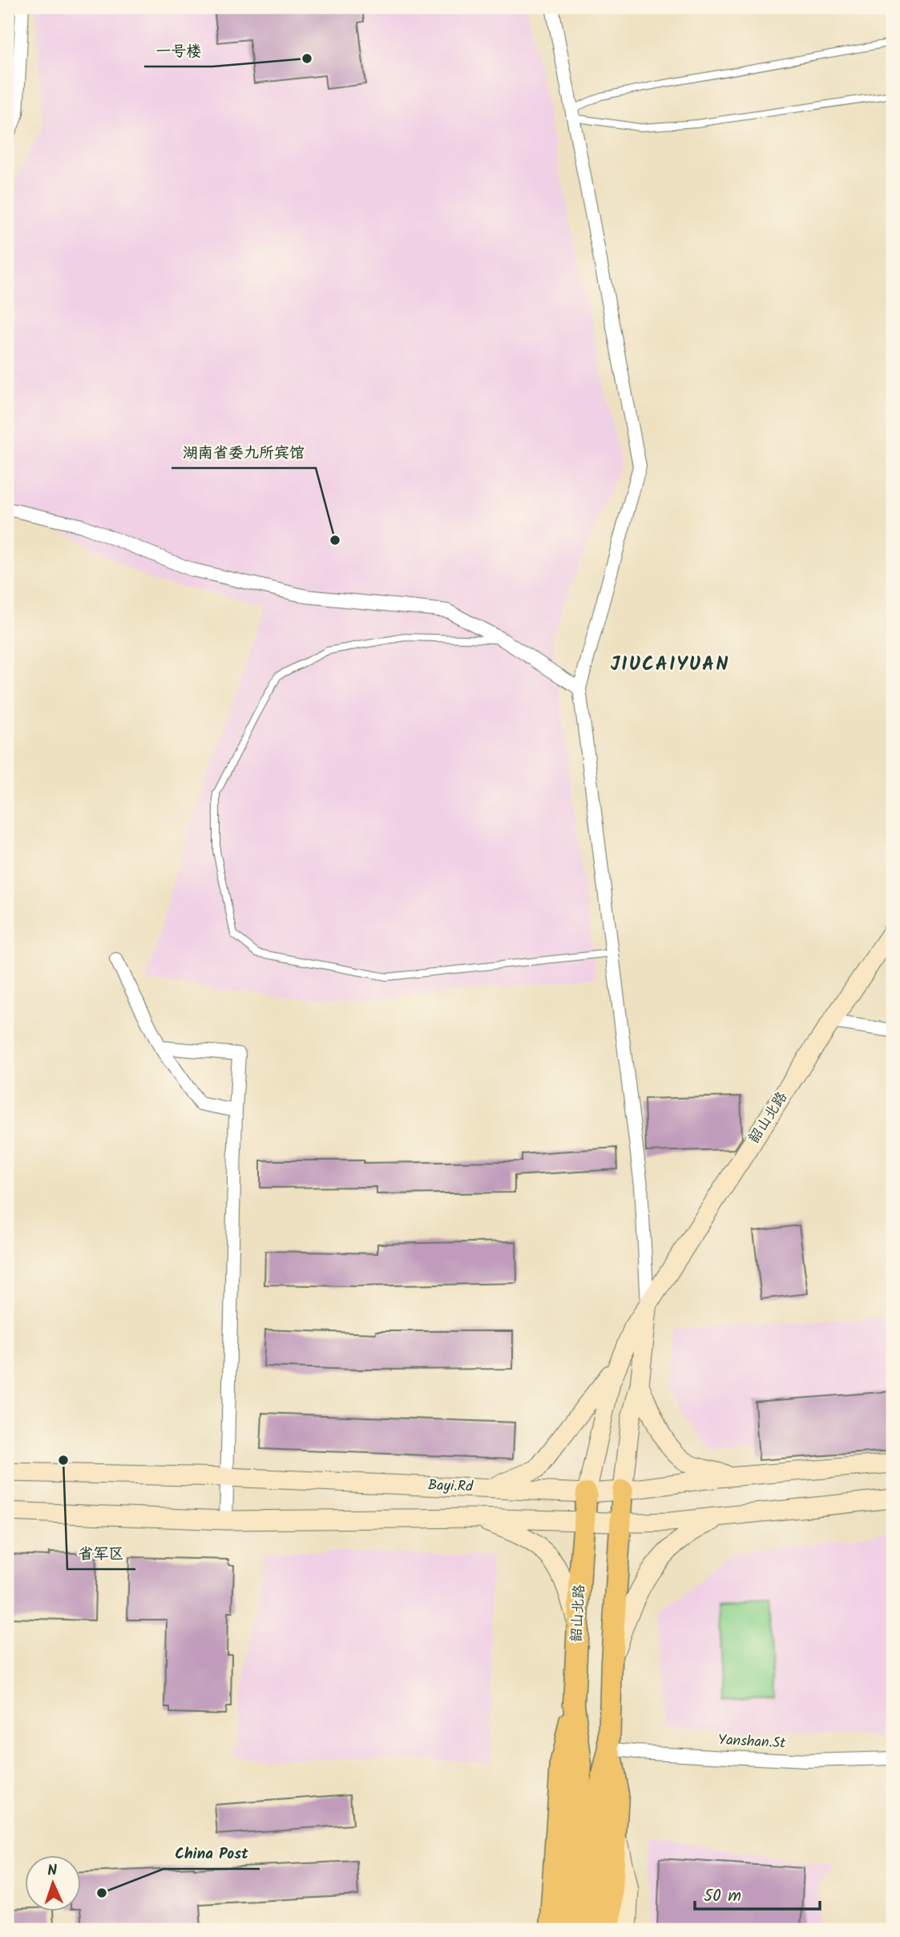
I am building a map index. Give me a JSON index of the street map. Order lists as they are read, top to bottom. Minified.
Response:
{"streets":{"main road":["韶山北路","Bayi.Rd"],"street":["Yanshan.St"]},"crossings":[["韶山北路","Bayi.Rd"],["韶山北路","Yanshan.St"]],"districts":["JIUCAIYUAN"],"places":["一号楼","湖南省委九所宾馆","省军区","China Post"],"scale_bar":"50 m","north":"top"}
